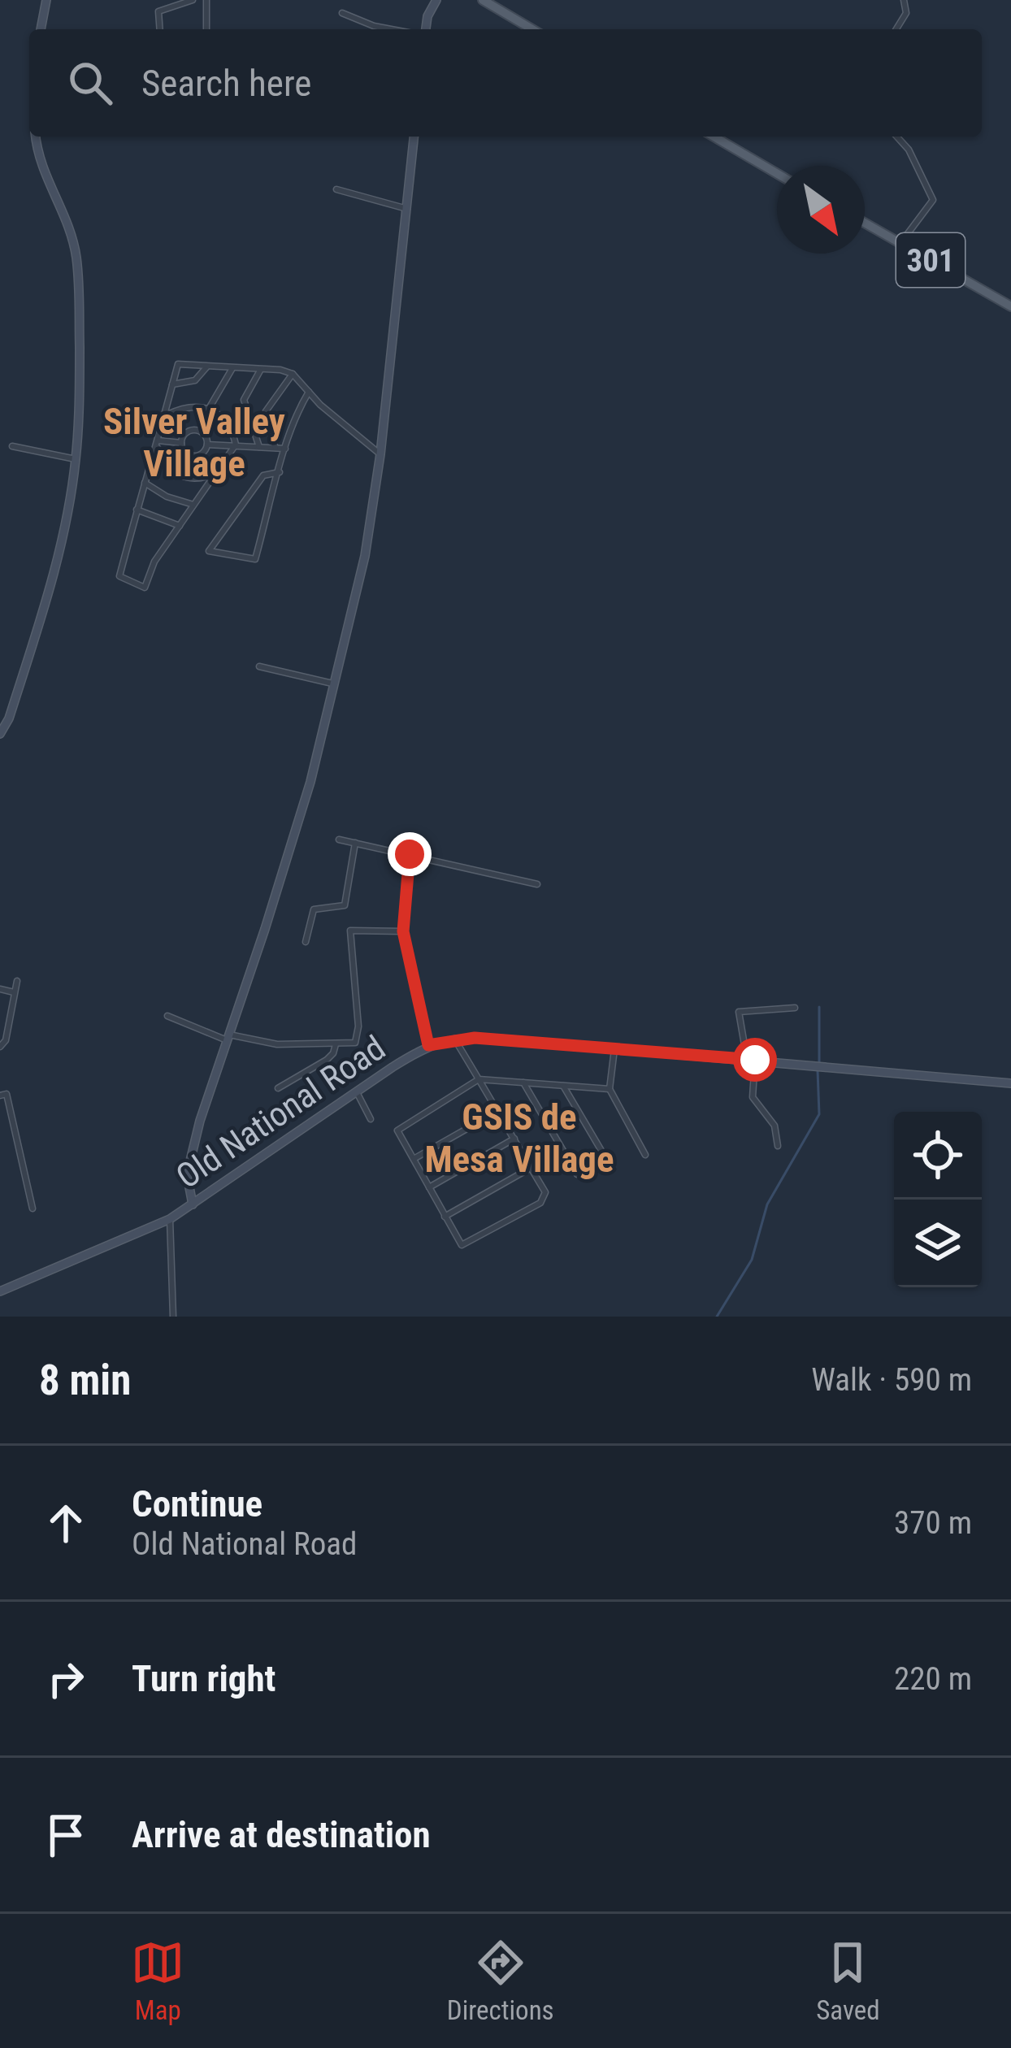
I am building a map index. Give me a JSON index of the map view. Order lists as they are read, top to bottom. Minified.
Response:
{"streets":{"main road":["301"],"street":["Old National Road"]},"districts":["Silver Valley Village","GSIS de Mesa Village"],"north":"bottom right","page":{"search":"Search here","heading":["8 min","Walk · 590 m"],"list":[["Continue","Old National Road","370 m"],["Turn right","220 m"],"Arrive at destination"],"nav":["Map","Directions","Saved"]}}
